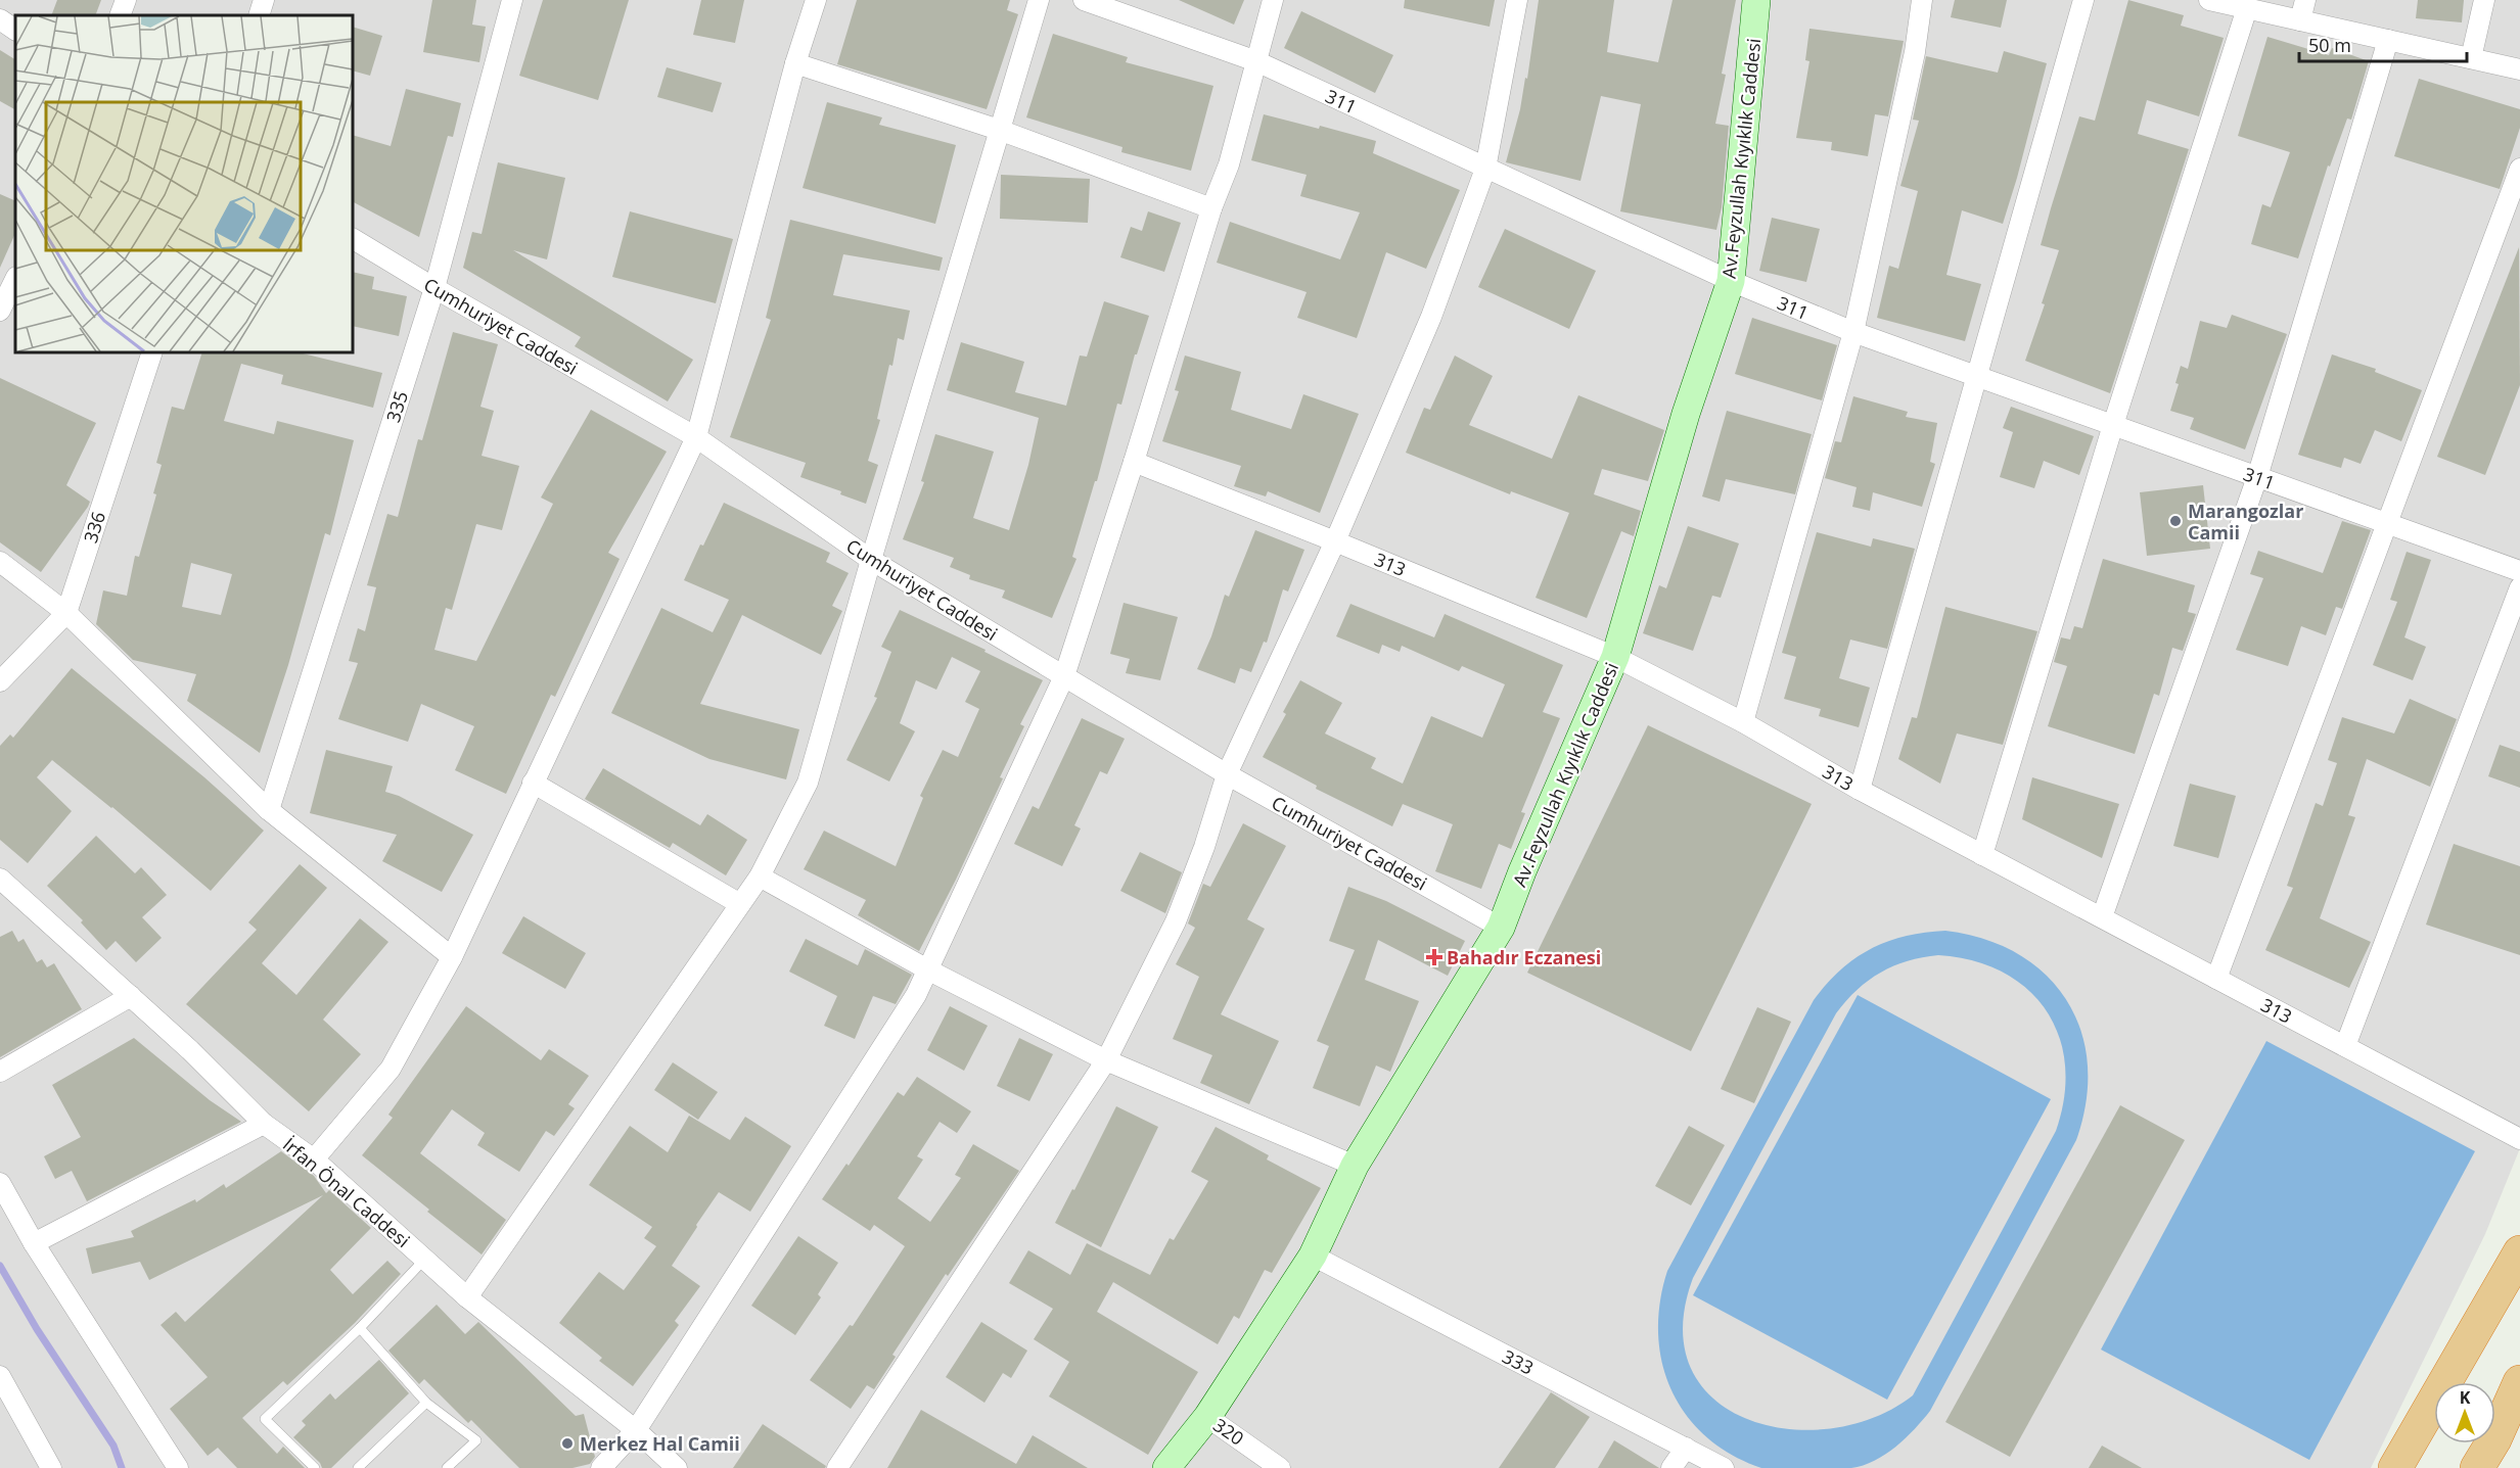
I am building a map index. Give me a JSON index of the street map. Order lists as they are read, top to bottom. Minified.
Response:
{"streets":{"street":["311","Av.Feyzullah Kıyıklık Caddesi","Cumhuriyet Caddesi","335","336","313","İrfan Önal Caddesi","333","320"]},"crossings":[["311","Av.Feyzullah Kıyıklık Caddesi"],["Av.Feyzullah Kıyıklık Caddesi","Cumhuriyet Caddesi"],["Av.Feyzullah Kıyıklık Caddesi","313"],["Av.Feyzullah Kıyıklık Caddesi","333"],["Av.Feyzullah Kıyıklık Caddesi","320"],["Cumhuriyet Caddesi","335"]],"places":{"other":["Marangozlar Camii","Merkez Hal Camii"],"health":["Bahadır Eczanesi"]},"scale_bar":"50 m","north":"top"}
